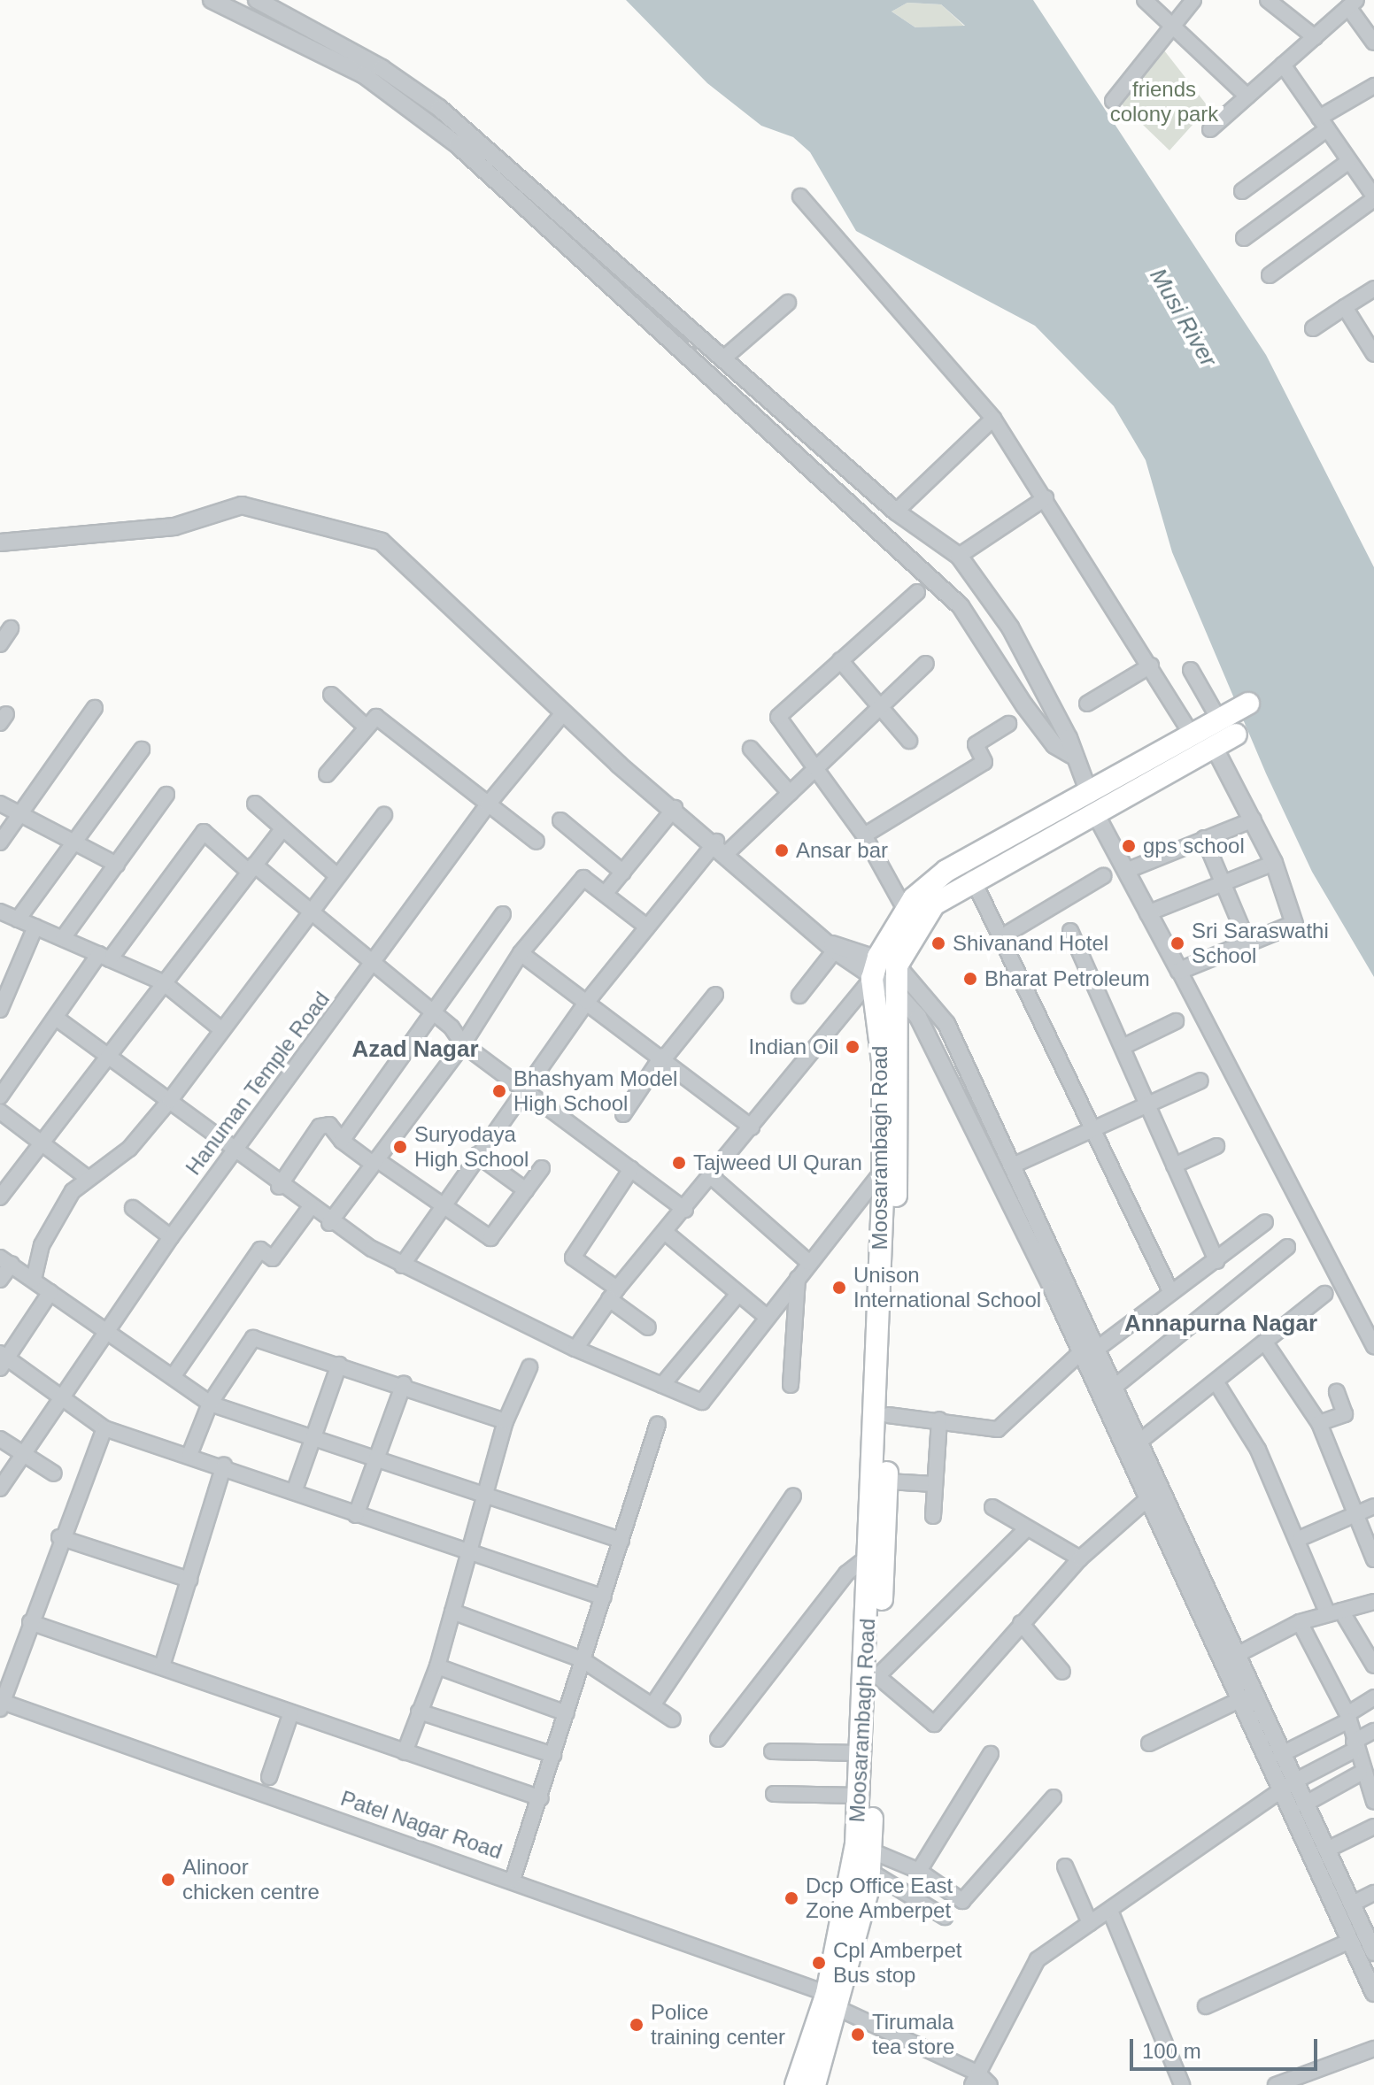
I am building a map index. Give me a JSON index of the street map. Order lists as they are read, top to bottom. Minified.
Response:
{"streets":{"main road":["Moosarambagh Road"],"street":["Hanuman Temple Road","Patel Nagar Road"]},"crossings":[["Moosarambagh Road","Patel Nagar Road"]],"districts":["Azad Nagar","Annapurna Nagar"],"water":["Musi River"],"parks":["friends colony park"],"places":["gps school","Ansar bar","Shivanand Hotel","Sri Saraswathi School","Bharat Petroleum","Indian Oil","Bhashyam Model High School","Suryodaya High School","Tajweed Ul Quran","Unison International School","Alinoor chicken centre","Dcp Office East Zone Amberpet","Cpl Amberpet Bus stop","Police training center","Tirumala tea store"],"scale_bar":"100 m"}
